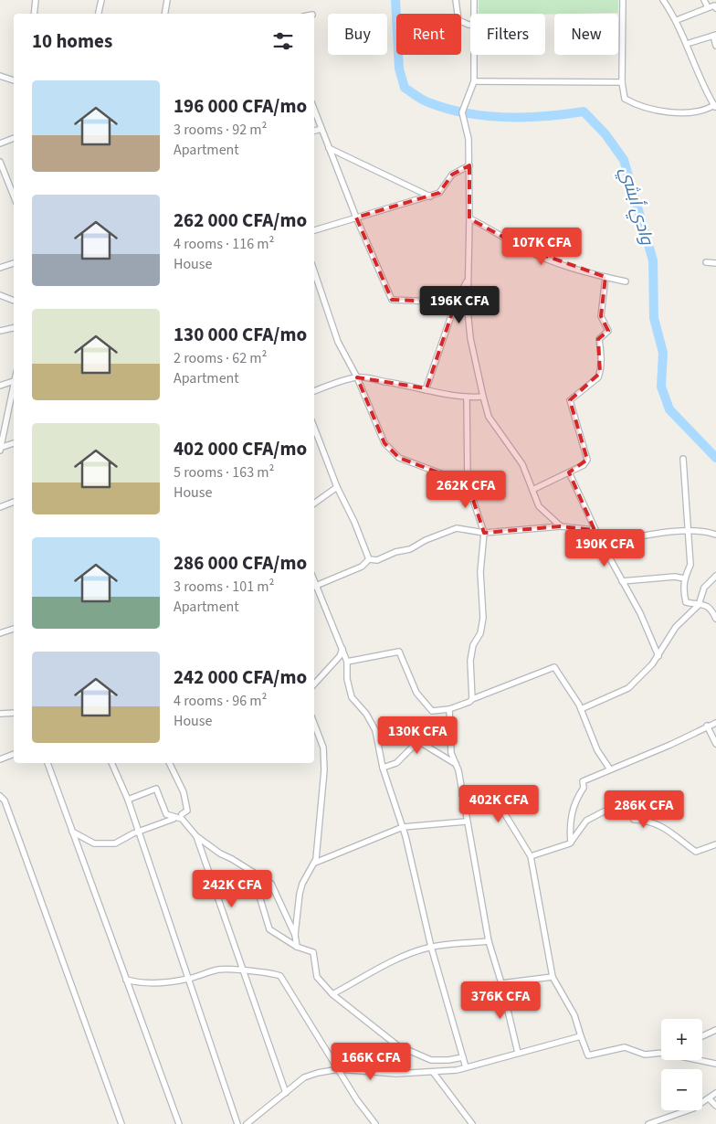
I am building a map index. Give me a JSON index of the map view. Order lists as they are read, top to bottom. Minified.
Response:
{"water":["وادي أبشي"],"page":{"chip":["Buy","Rent","Filters","New"],"heading":"10 homes","list":[{"name":"196 000 CFA/mo","note":"3 rooms · 92 m² · Apartment"},{"name":"262 000 CFA/mo","note":"4 rooms · 116 m² · House"},{"name":"130 000 CFA/mo","note":"2 rooms · 62 m² · Apartment"},{"name":"402 000 CFA/mo","note":"5 rooms · 163 m² · House"},{"name":"286 000 CFA/mo","note":"3 rooms · 101 m² · Apartment"},{"name":"242 000 CFA/mo","note":"4 rooms · 96 m² · House"}],"price":["107K CFA","196K CFA","262K CFA","190K CFA","130K CFA","402K CFA","286K CFA","242K CFA","376K CFA","166K CFA"],"map_buttons":["+","−"]}}
